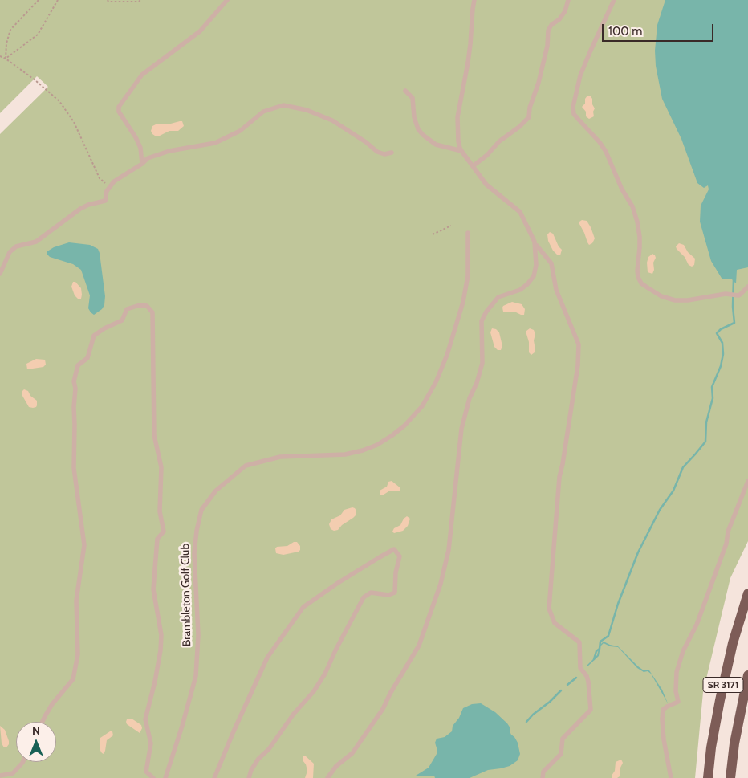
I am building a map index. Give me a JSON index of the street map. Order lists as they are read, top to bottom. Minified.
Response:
{"streets":{"main road":["SR 3171"],"lane":["Brambleton Golf Club"]},"scale_bar":"100 m","north":"top"}
